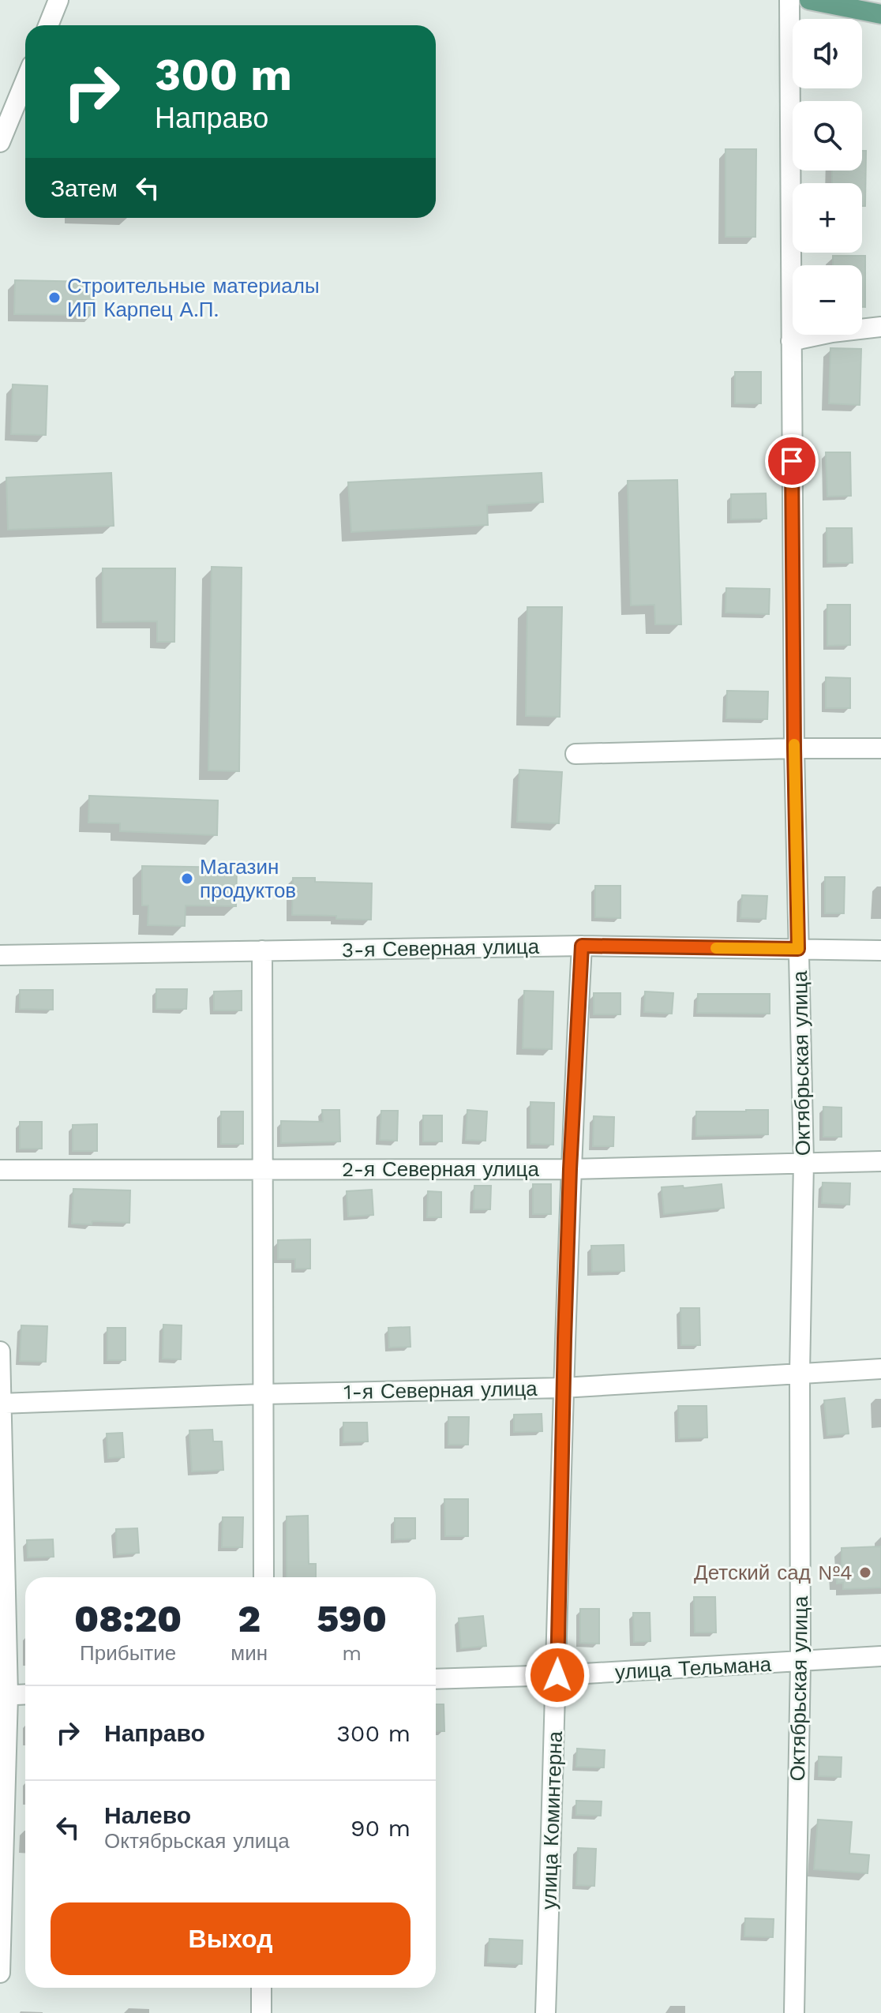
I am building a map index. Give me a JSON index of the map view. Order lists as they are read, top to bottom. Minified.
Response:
{"streets":{"street":["3-я Северная улица","Октябрьская улица","2-я Северная улица","1-я Северная улица","улица Тельмана","улица Коминтерна"]},"crossings":[["3-я Северная улица","Октябрьская улица"],["3-я Северная улица","улица Коминтерна"],["Октябрьская улица","2-я Северная улица"],["Октябрьская улица","1-я Северная улица"],["Октябрьская улица","улица Тельмана"],["2-я Северная улица","улица Коминтерна"],["1-я Северная улица","улица Коминтерна"],["улица Тельмана","улица Коминтерна"]],"places":["Строительные материалы ИП Карпец А.П.","Магазин продуктов","Детский сад №4"],"page":{"map_buttons":["+","−"],"turn":["300 m","Направо"],"then":"Затем","eta":["08:20","Прибытие","2","мин","590","m"],"list":[{"name":"Направо","value":"300 m"},{"name":"Налево","note":"Октябрьская улица","value":"90 m"}],"buttons":"Выход"}}
